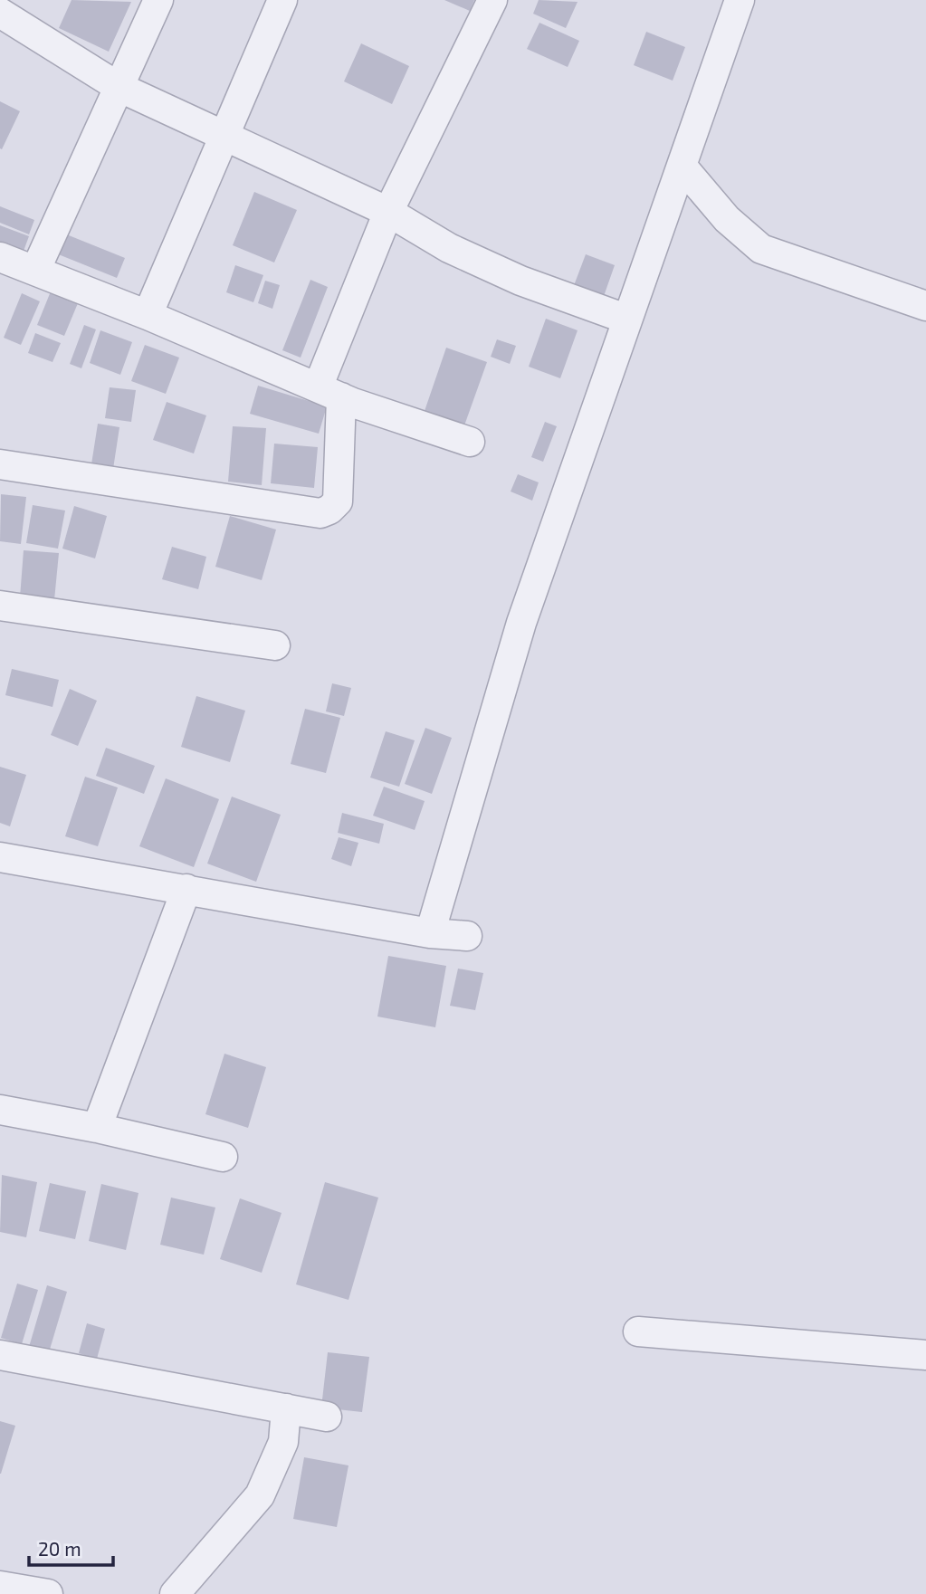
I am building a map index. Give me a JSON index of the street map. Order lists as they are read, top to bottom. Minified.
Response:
{"scale_bar":"20 m"}
